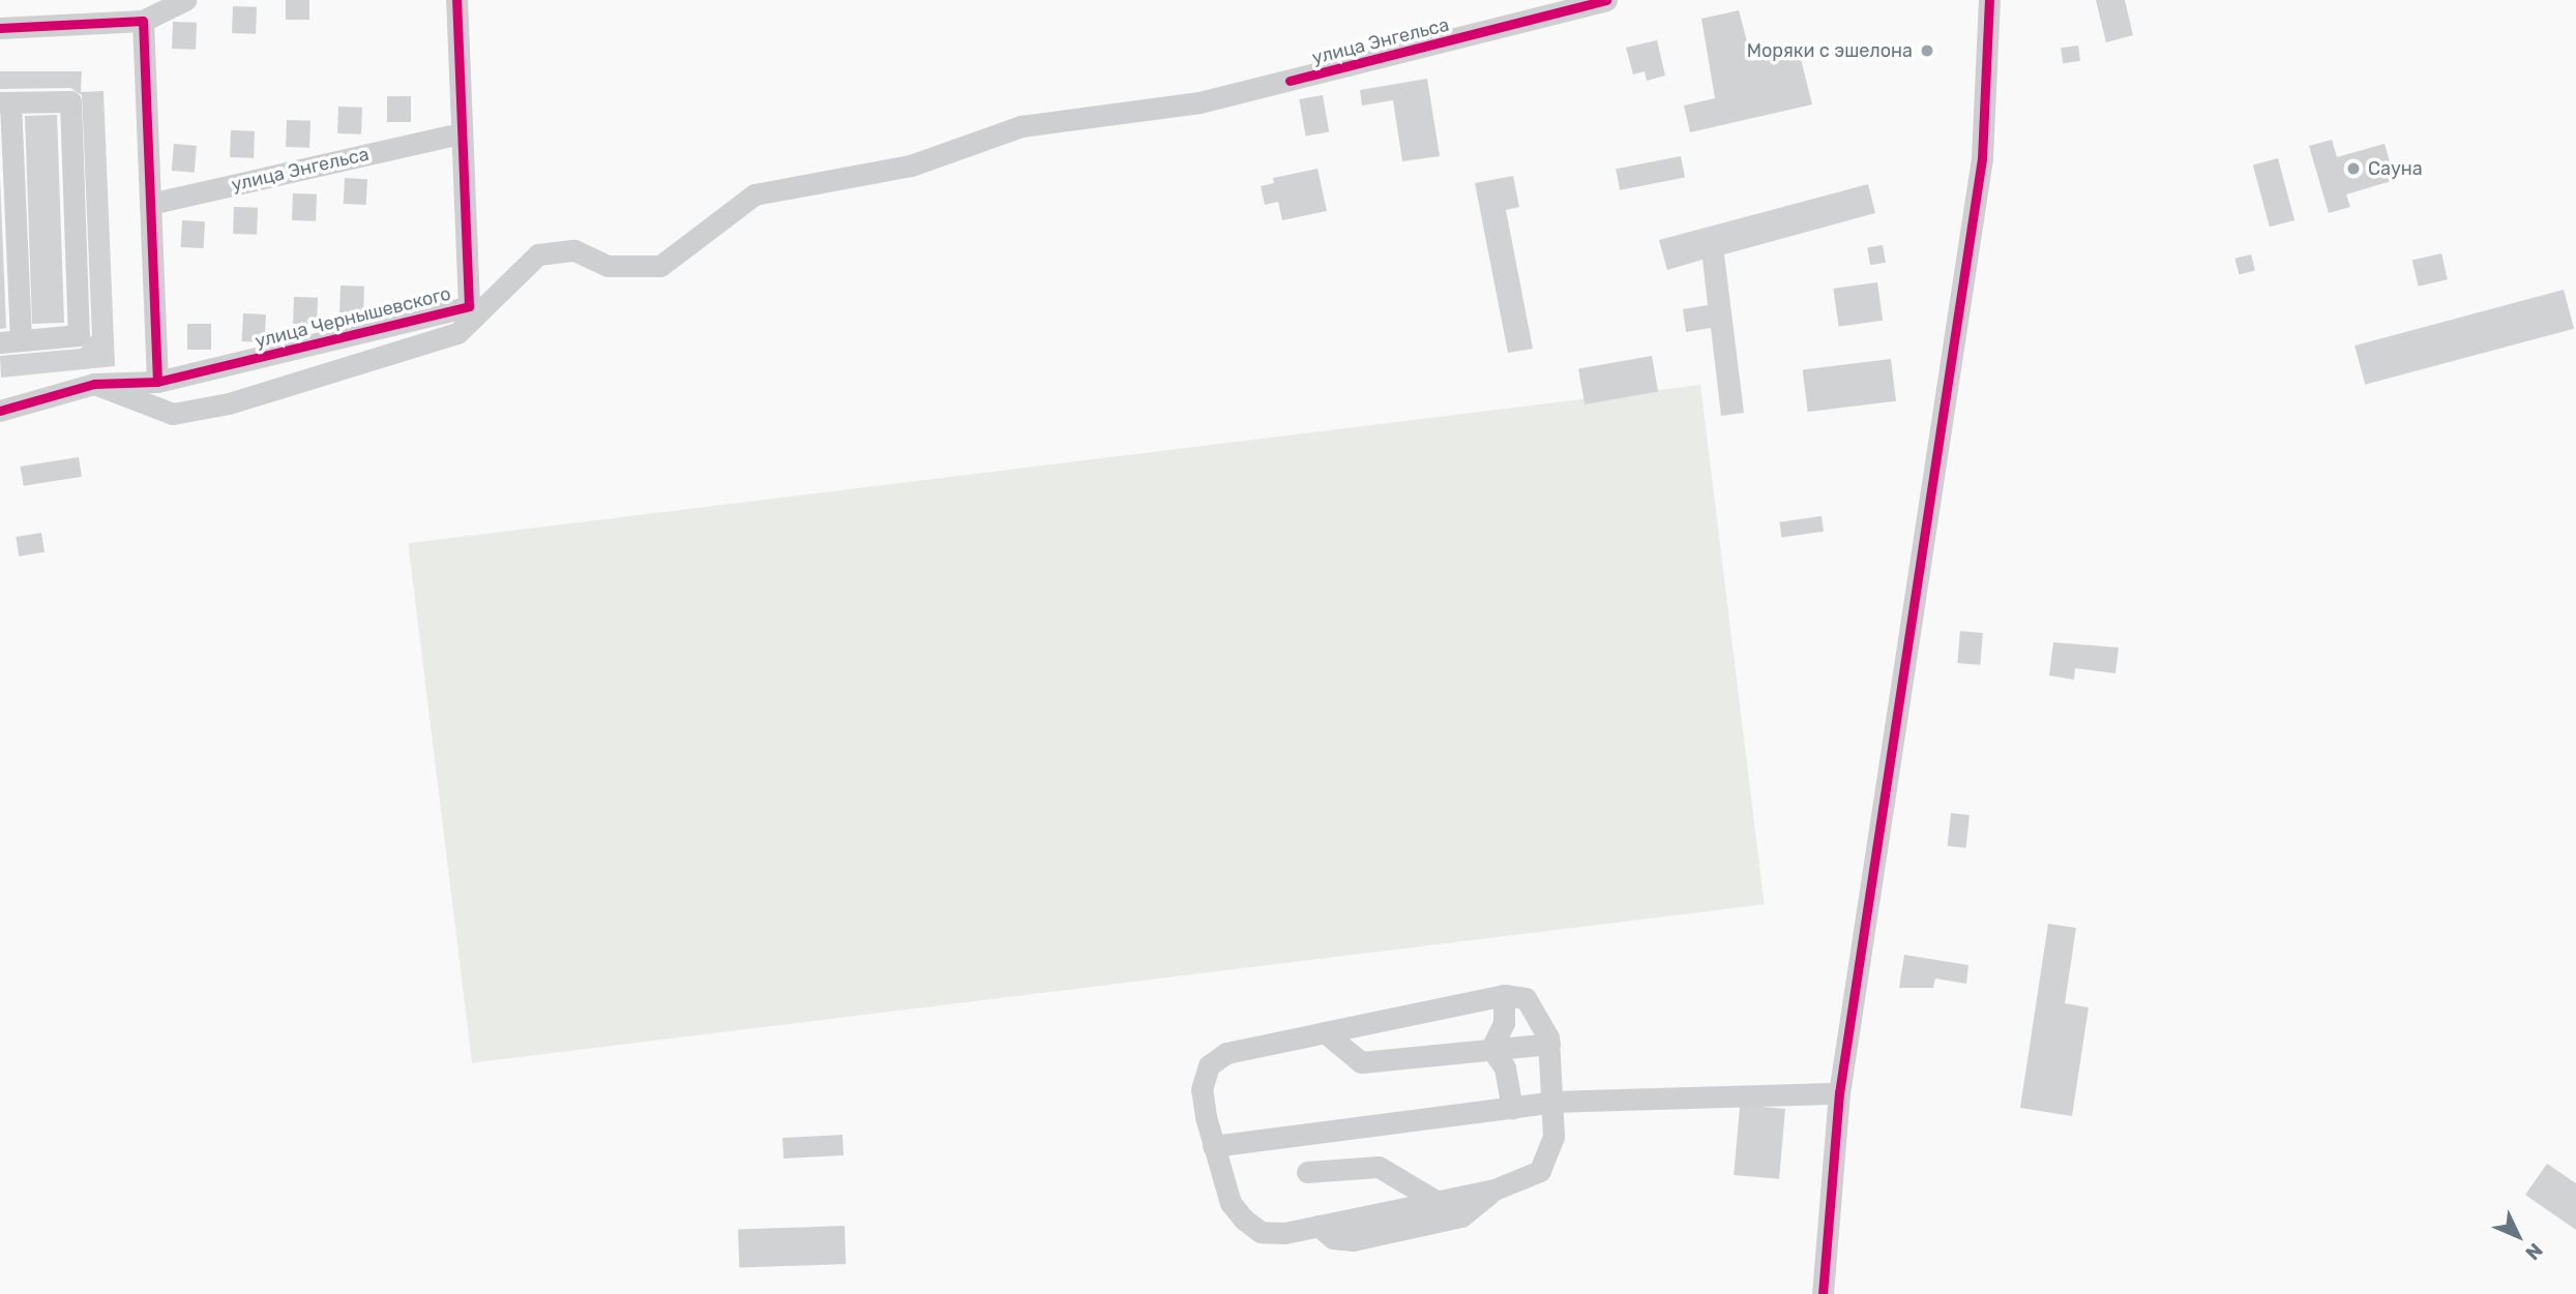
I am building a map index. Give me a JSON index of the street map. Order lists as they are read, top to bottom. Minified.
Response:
{"streets":{"street":["улица Энгельса","улица Чернышевского"]},"crossings":[["улица Энгельса","улица Чернышевского"]],"places":["Моряки с эшелона","Сауна"],"north":"bottom right"}
